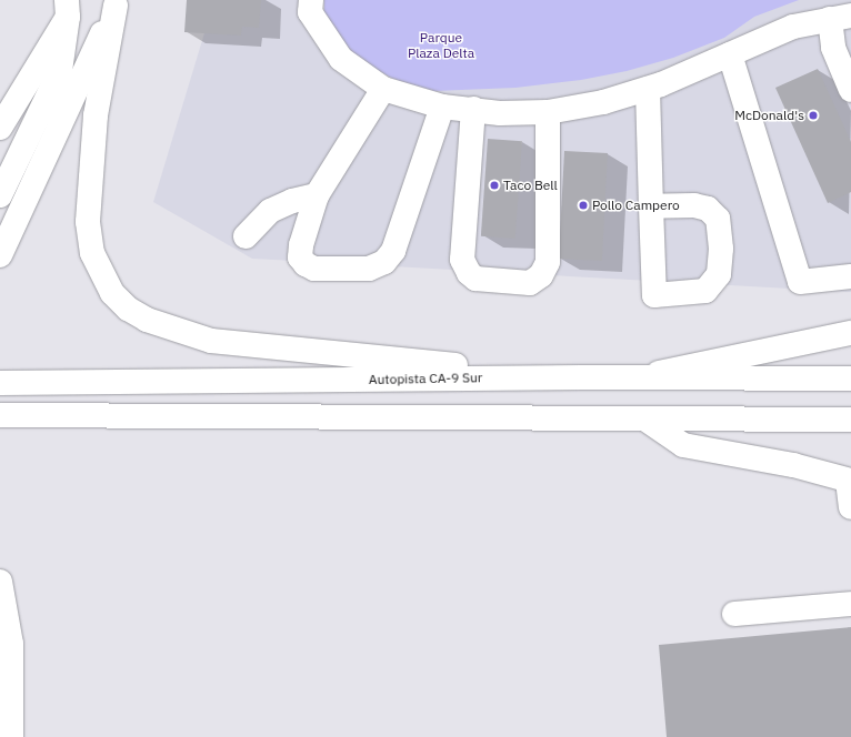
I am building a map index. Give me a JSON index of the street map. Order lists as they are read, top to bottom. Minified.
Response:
{"streets":{"main road":["Autopista CA-9 Sur"]},"parks":["Parque Plaza Delta"],"places":["McDonald's","Taco Bell","Pollo Campero"]}
